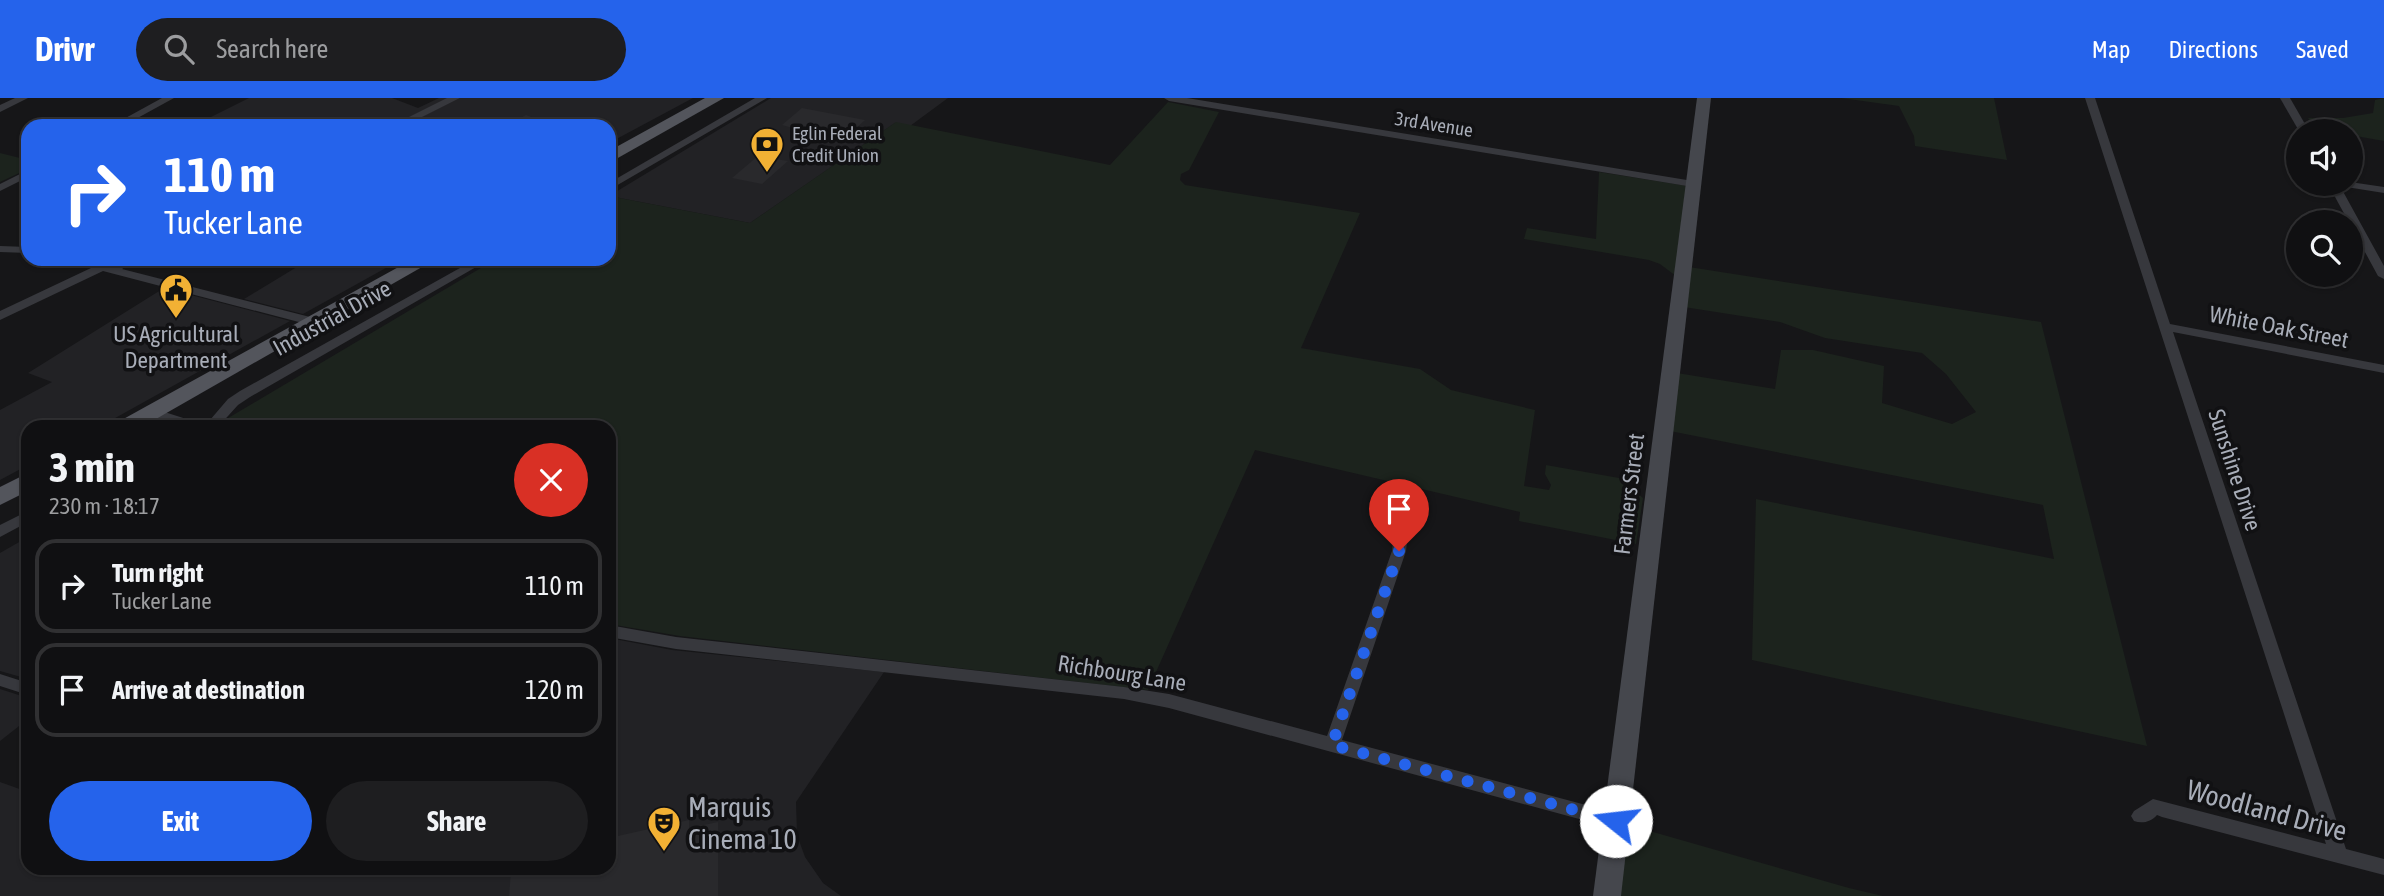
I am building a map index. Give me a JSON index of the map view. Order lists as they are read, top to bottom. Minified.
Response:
{"streets":{"street":["3rd Avenue","Industrial Drive","White Oak Street","Sunshine Drive","Farmers Street","Richbourg Lane","Woodland Drive"]},"crossings":[["3rd Avenue","Farmers Street"],["White Oak Street","Sunshine Drive"],["Sunshine Drive","Woodland Drive"],["Farmers Street","Richbourg Lane"]],"places":{"bank":["Eglin Federal Credit Union"],"public building":["US Agricultural Department"],"theatre":["Marquis Cinema 10"]},"page":{"header":"Drivr","search":"Search here","nav":["Map","Directions","Saved"],"turn":["110 m","Tucker Lane"],"heading":["3 min","230 m · 18:17"],"list":[{"name":"Turn right","note":"Tucker Lane","value":"110 m"},{"name":"Arrive at destination","value":"120 m"}],"buttons":["Exit","Share"]}}
